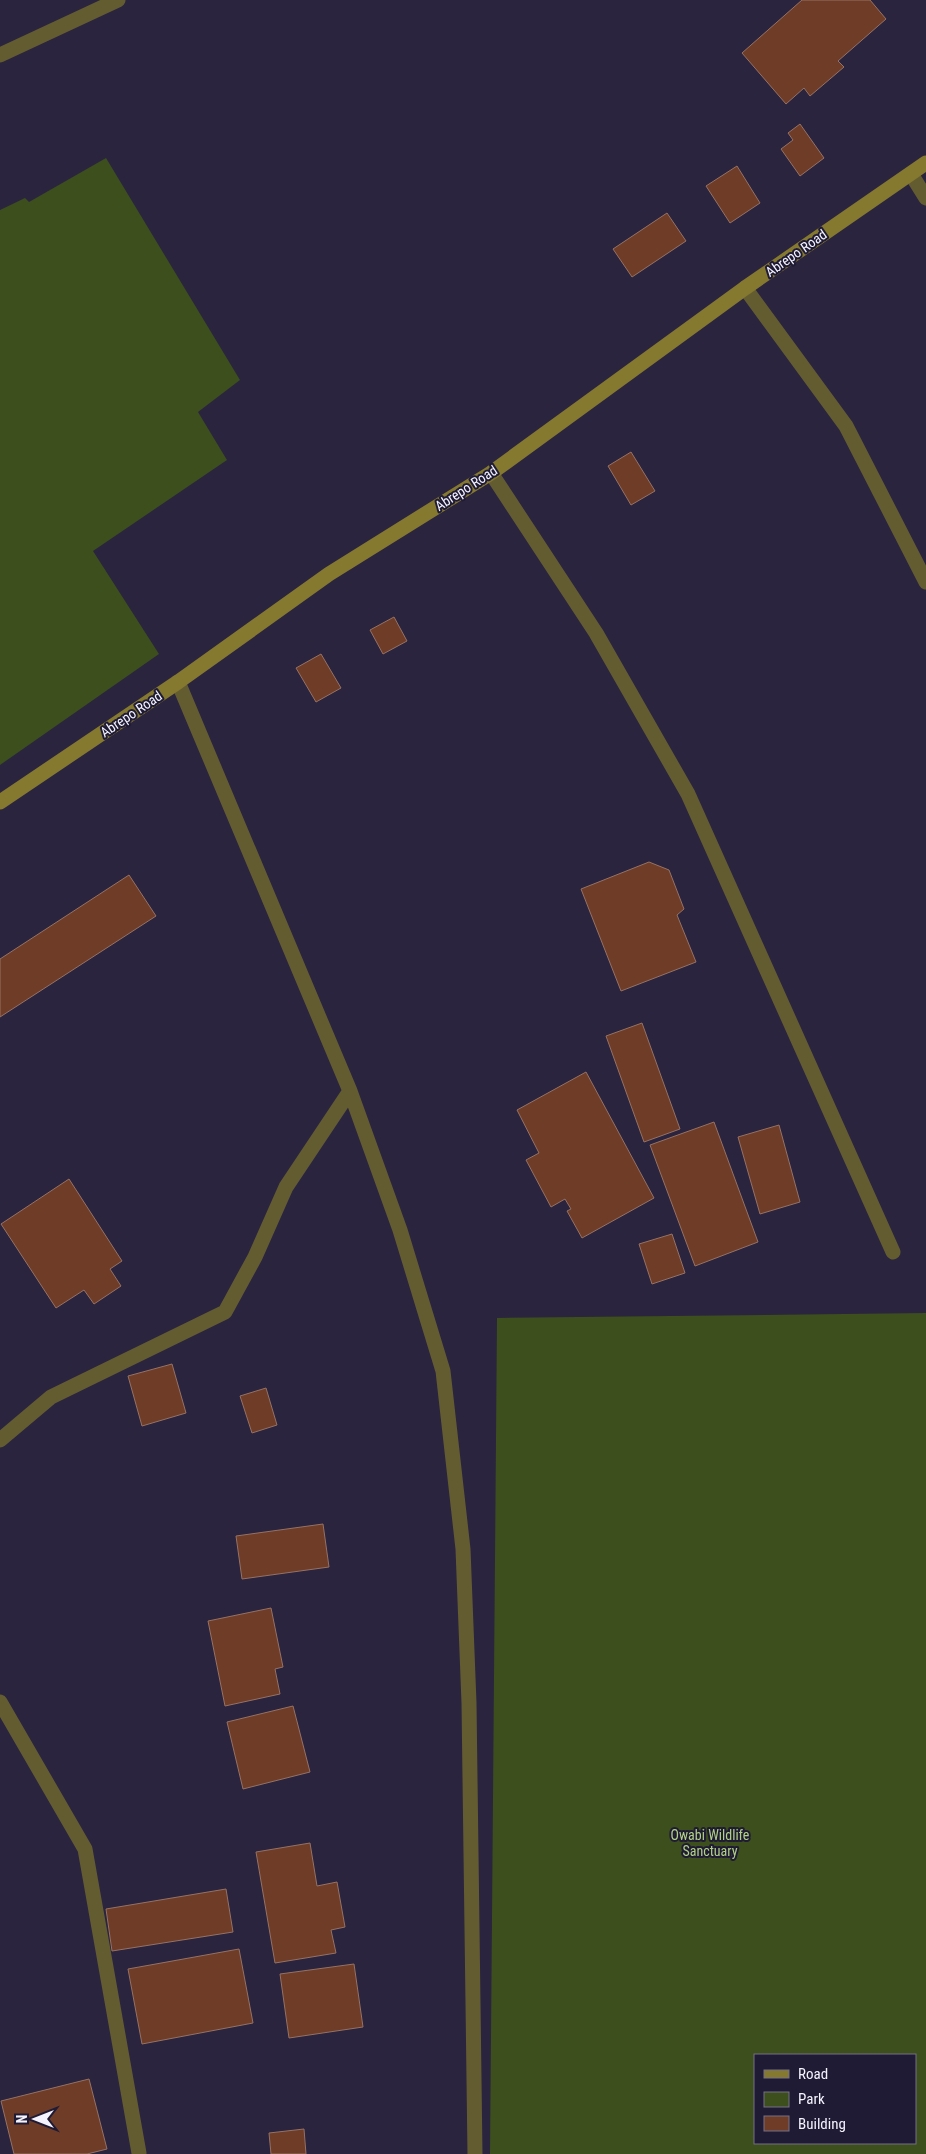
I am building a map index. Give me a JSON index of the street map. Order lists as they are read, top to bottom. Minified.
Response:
{"streets":{"main road":["Abrepo Road"]},"parks":["Owabi Wildlife Sanctuary"],"legend":["Road","Park","Building"],"north":"left"}
